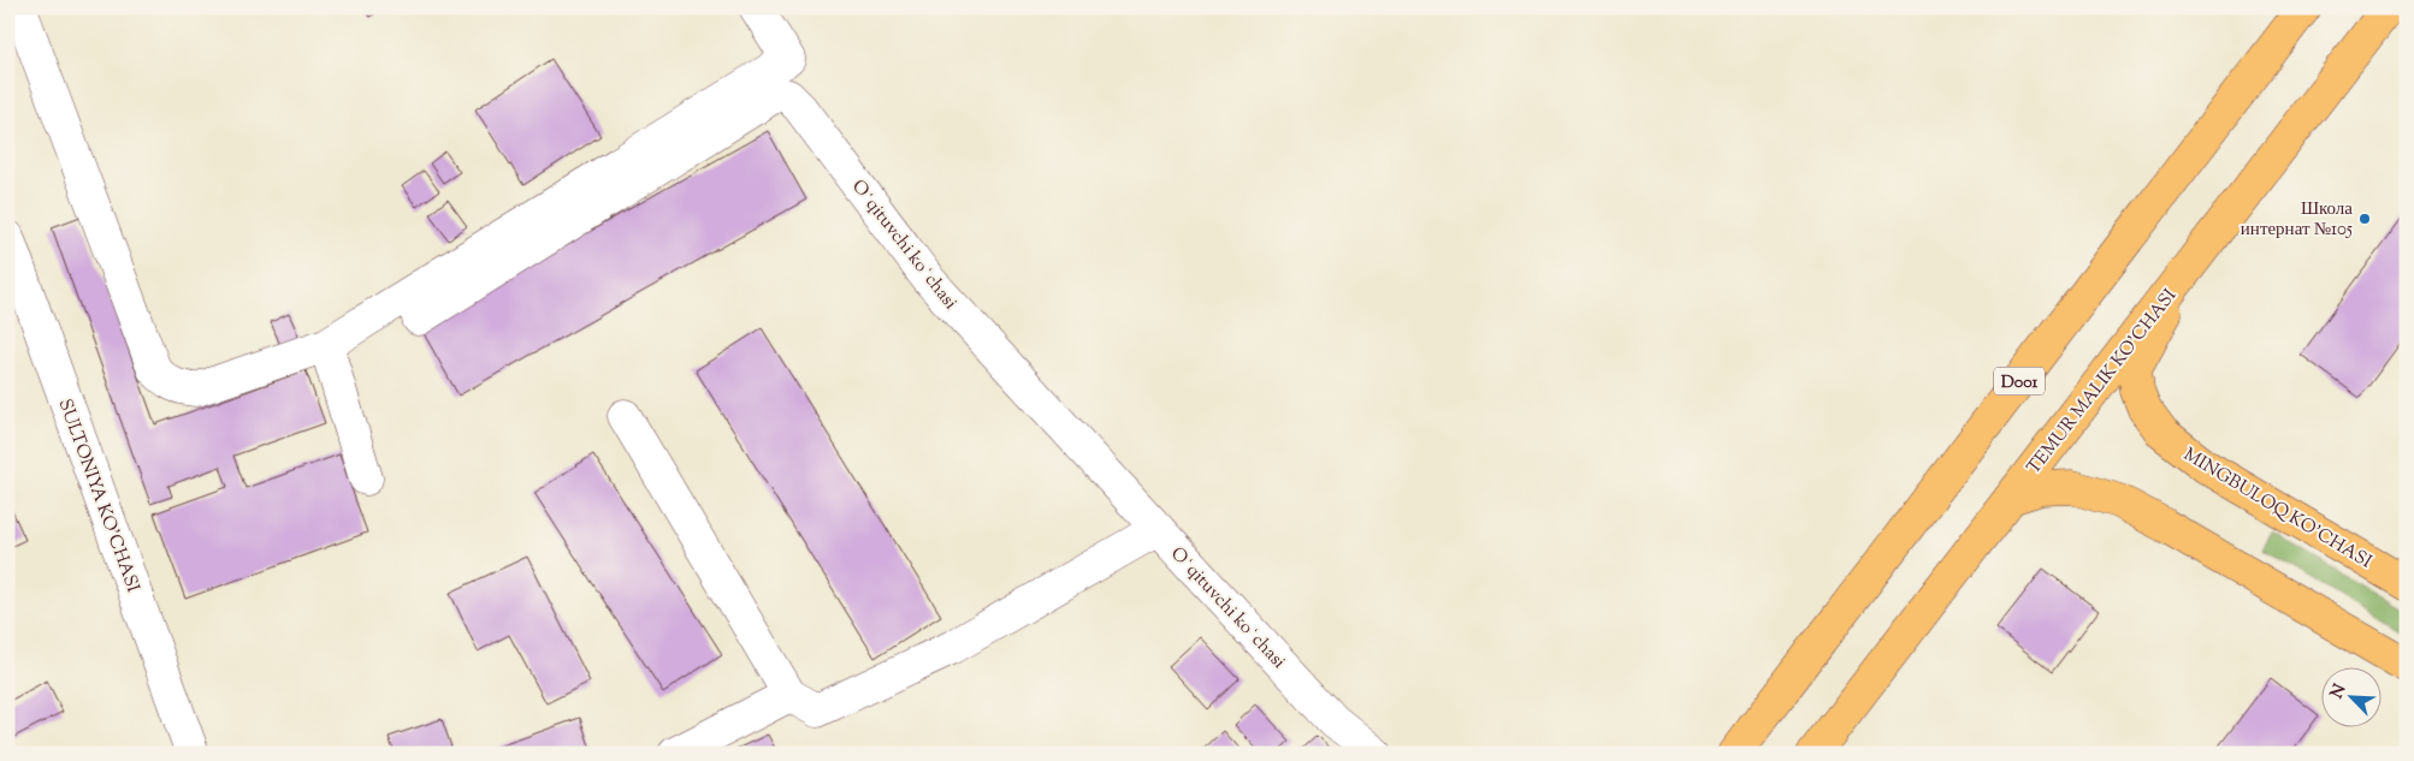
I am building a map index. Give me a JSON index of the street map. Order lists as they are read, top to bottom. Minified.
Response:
{"streets":{"main road":["D001","TEMUR MALIK KO'CHASI","MINGBULOQ KO'CHASI"],"street":["Oʻqituvchi koʻchasi","SULTONIYA KO'CHASI"]},"crossings":[["TEMUR MALIK KO'CHASI","MINGBULOQ KO'CHASI"]],"places":["Школа интернат №105"],"north":"top left"}
